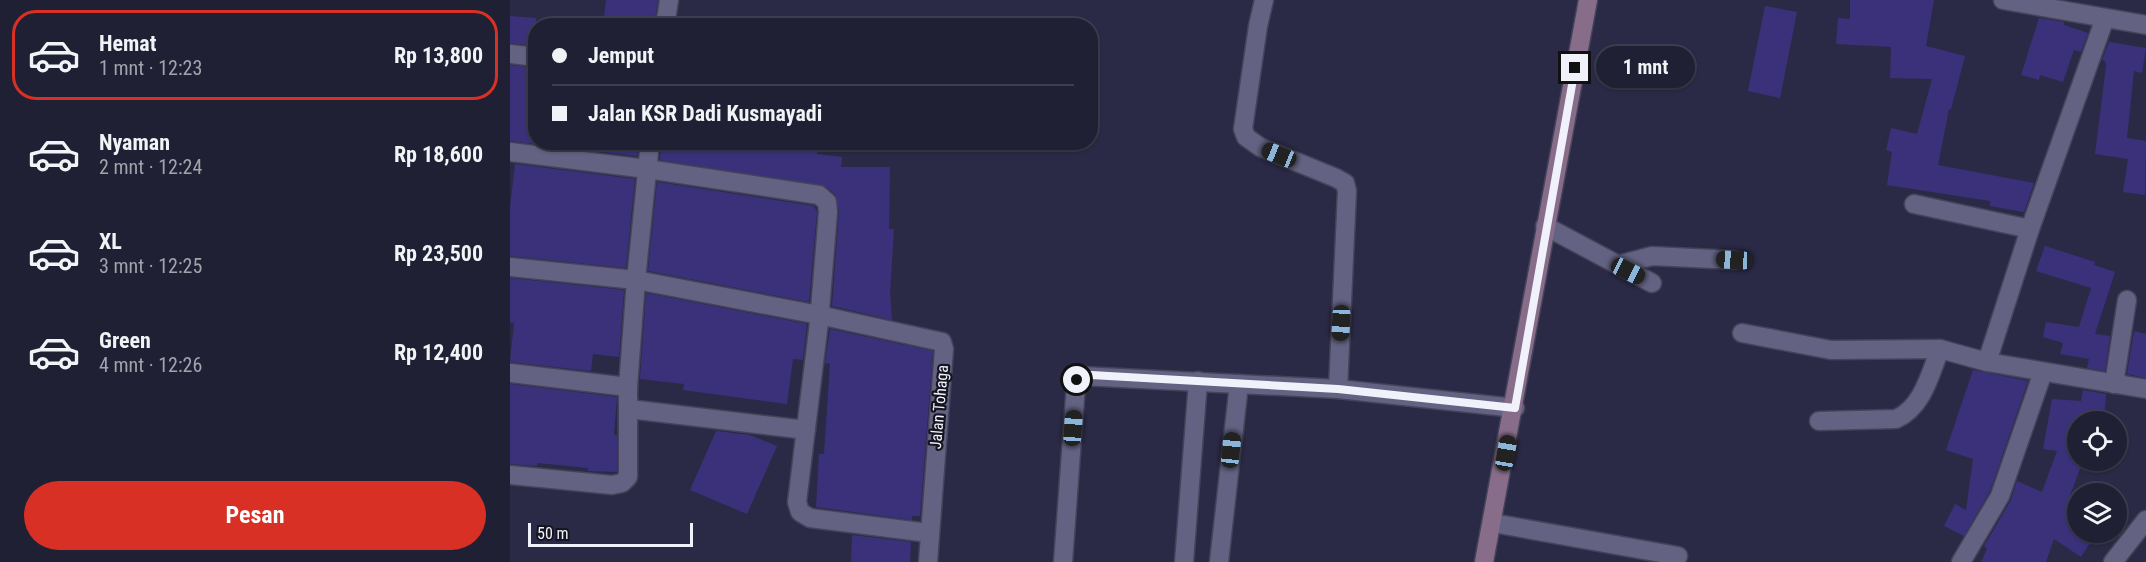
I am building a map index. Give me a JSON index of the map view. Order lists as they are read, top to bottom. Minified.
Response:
{"streets":{"street":["Jalan Tohaga"]},"scale_bar":"50 m","page":{"list":[{"name":"Hemat","note":"1 mnt · 12:23","value":"Rp 13,800"},{"name":"Nyaman","note":"2 mnt · 12:24","value":"Rp 18,600"},{"name":"XL","note":"3 mnt · 12:25","value":"Rp 23,500"},{"name":"Green","note":"4 mnt · 12:26","value":"Rp 12,400"}],"banner":["Jemput","Jalan KSR Dadi Kusmayadi"],"bubble":"1 mnt","buttons":"Pesan","scale":"50 m"}}
